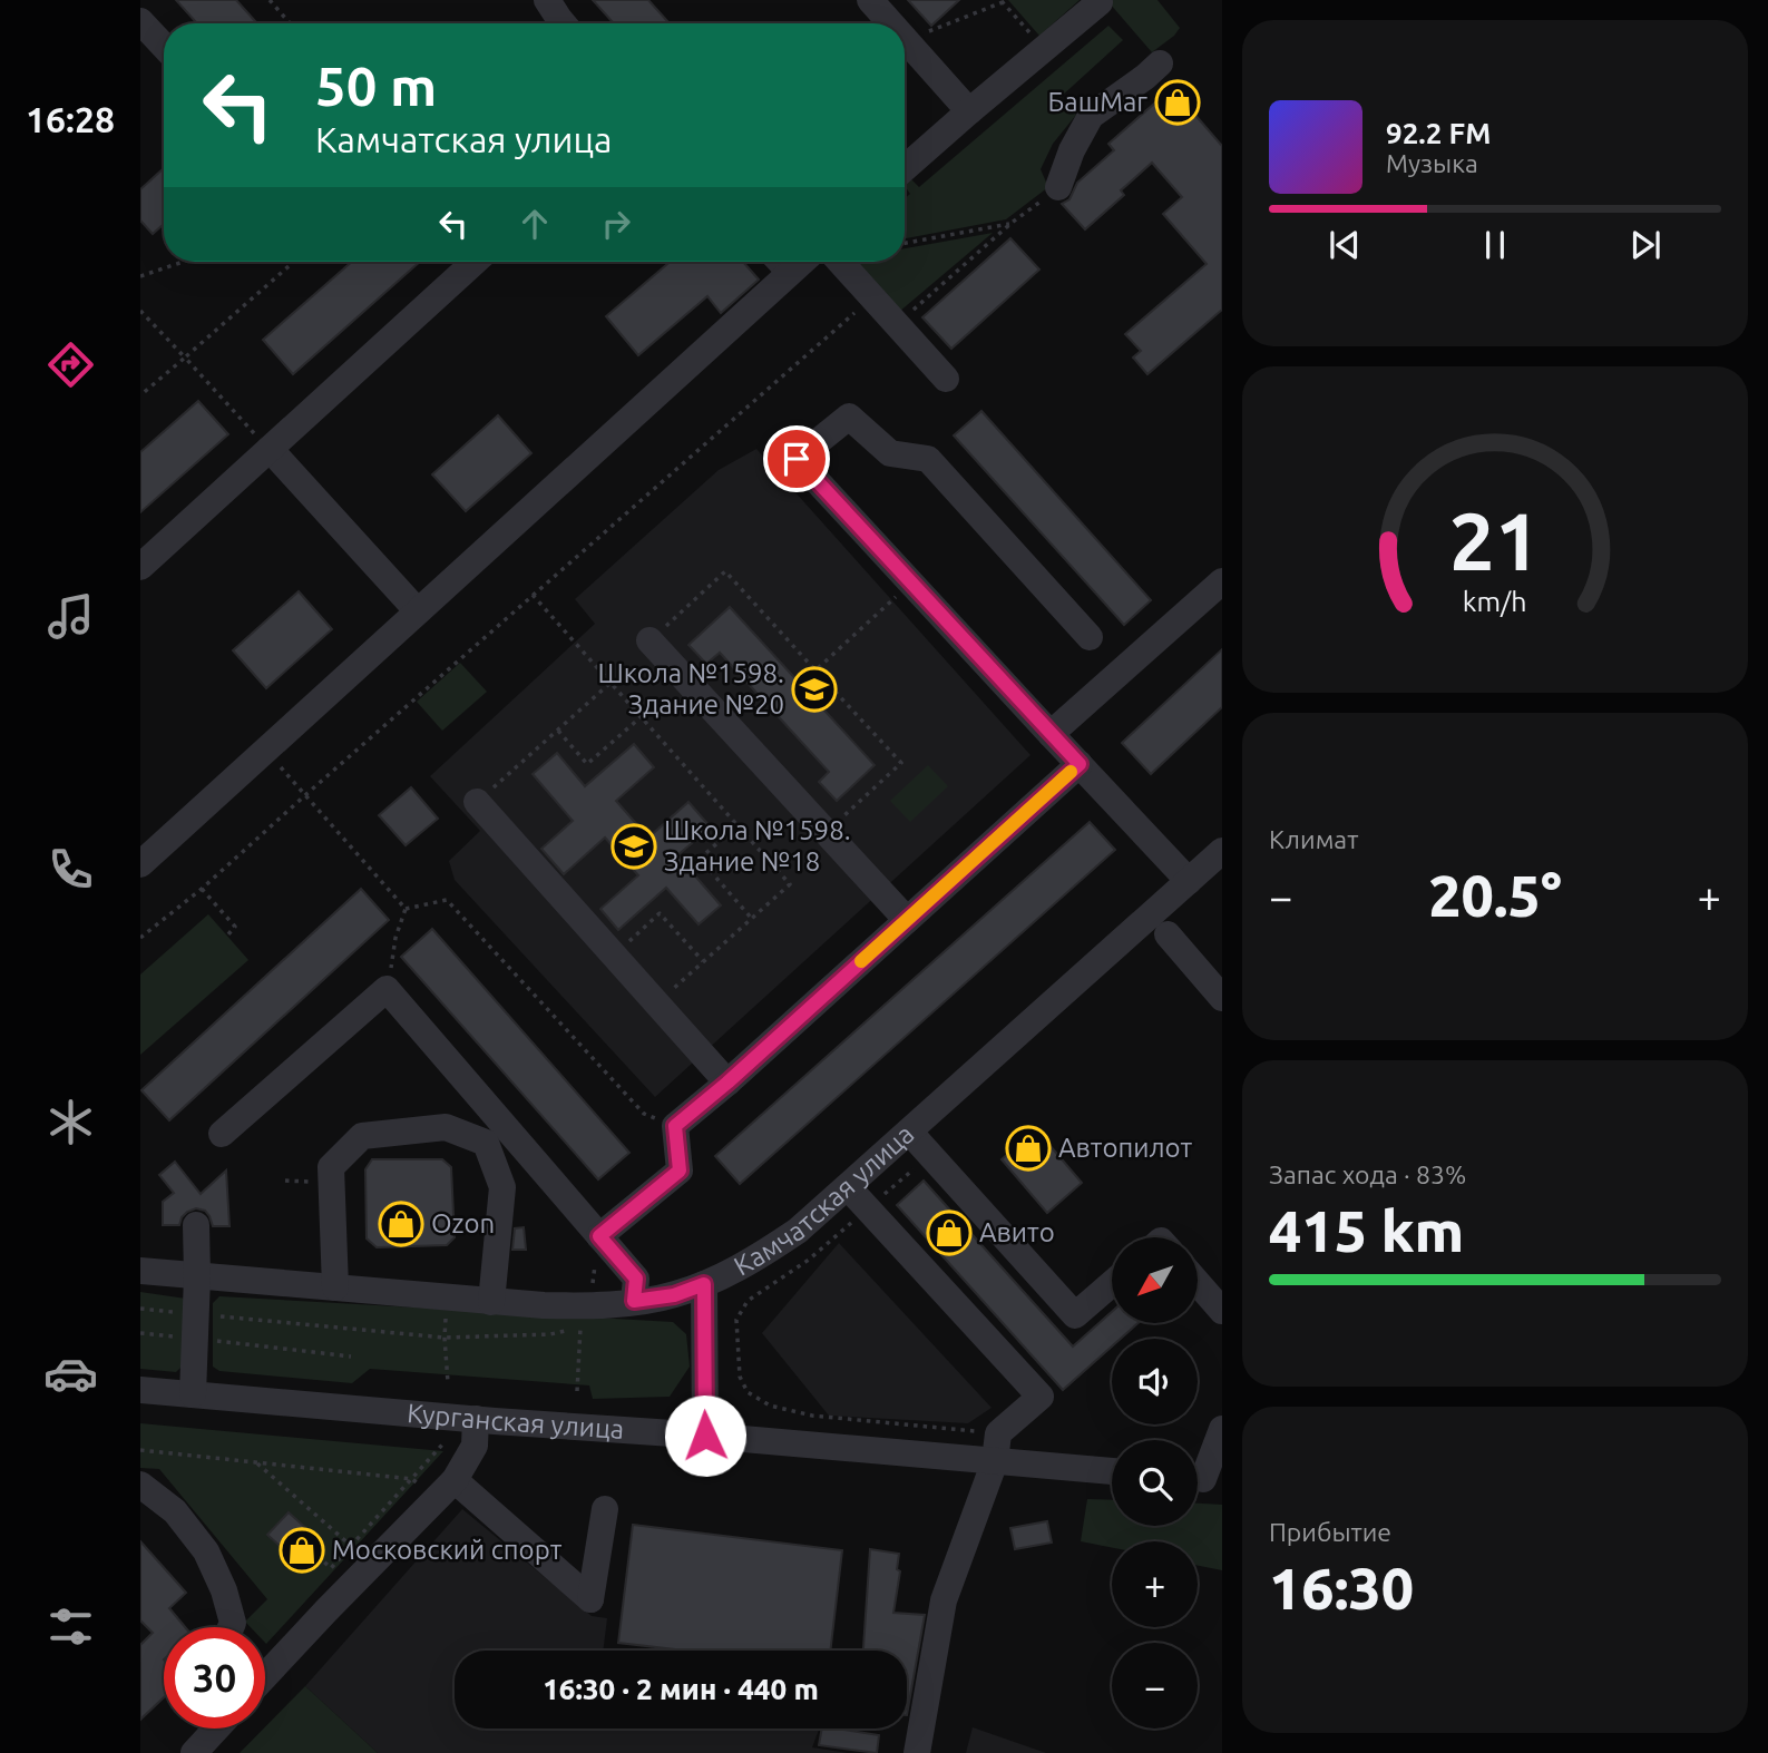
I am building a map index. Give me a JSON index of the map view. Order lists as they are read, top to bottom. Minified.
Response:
{"streets":{"street":["Камчатская улица","Курганская улица"]},"places":{"shop":["БашМаг","Автопилот","Ozon","Авито","Московский спорт"],"school or university":["Школа №1598. Здание №20","Школа №1598. Здание №18"]},"north":"bottom left","page":{"tabs":"16:28","turn":["50 m","Камчатская улица"],"song":["92.2 FM","Музыка"],"tile":["Климат",["Запас хода · 83%","415 km"],["Прибытие","16:30"]],"heat":["−","20.5°","+"],"map_buttons":["+","−"],"limit":"30","trip":"16:30 · 2 мин · 440 m","gauge":["21","km/h"]}}
